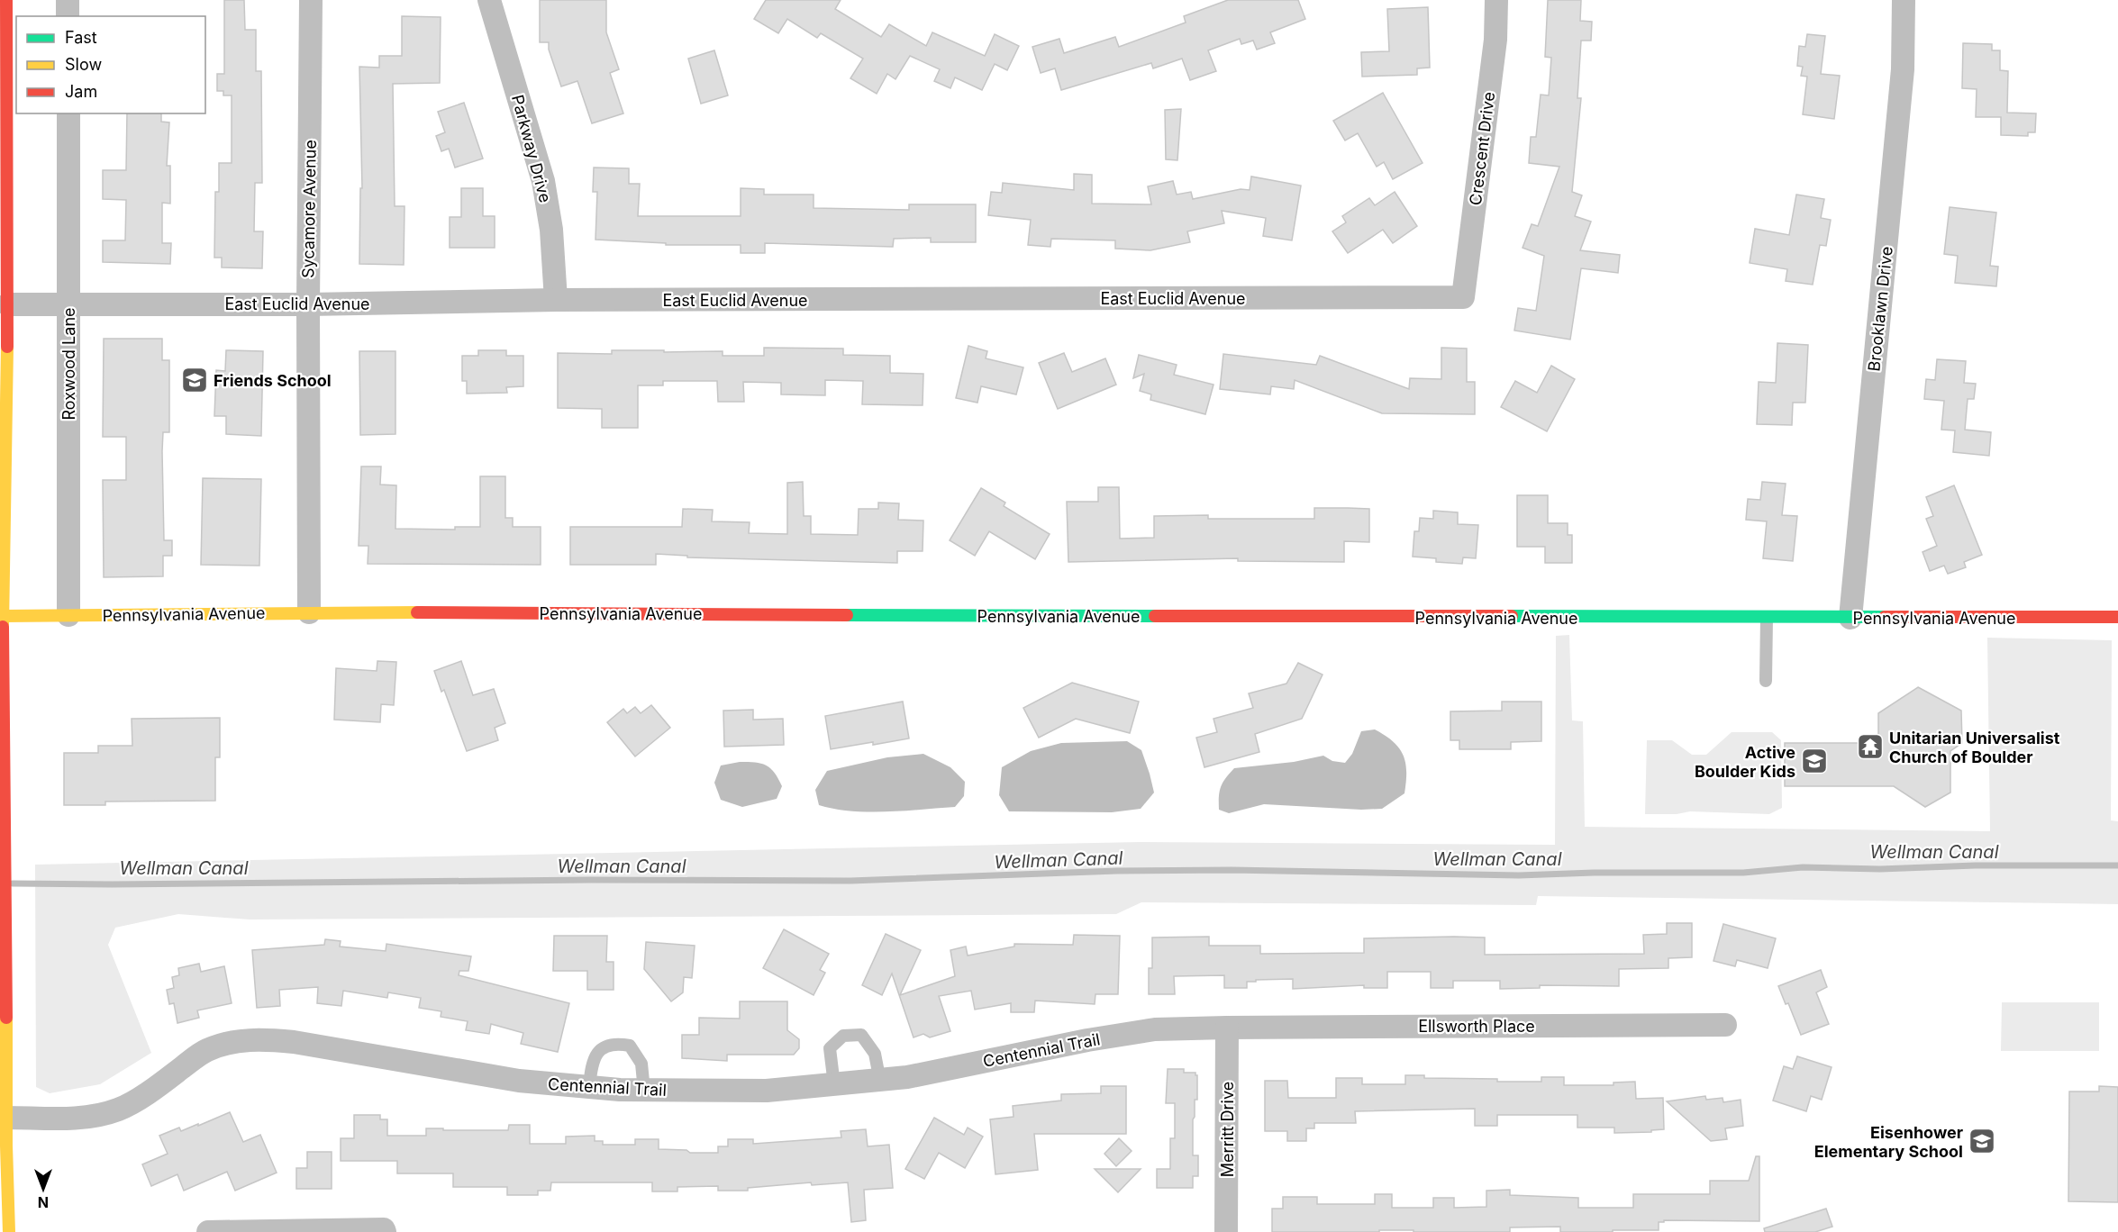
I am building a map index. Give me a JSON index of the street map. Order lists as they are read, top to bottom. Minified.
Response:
{"streets":{"street":["Parkway Drive","Crescent Drive","Sycamore Avenue","East Euclid Avenue","Brooklawn Drive","Roxwood Lane","Pennsylvania Avenue","Ellsworth Place","Centennial Trail","Merritt Drive"]},"crossings":[["Parkway Drive","East Euclid Avenue"],["Crescent Drive","East Euclid Avenue"],["Sycamore Avenue","East Euclid Avenue"],["Sycamore Avenue","Pennsylvania Avenue"],["East Euclid Avenue","Roxwood Lane"],["Brooklawn Drive","Pennsylvania Avenue"],["Roxwood Lane","Pennsylvania Avenue"],["Ellsworth Place","Centennial Trail"],["Ellsworth Place","Merritt Drive"],["Centennial Trail","Merritt Drive"]],"water":["Wellman Canal"],"places":{"school or university":["Friends School","Active Boulder Kids","Eisenhower Elementary School"],"temple":["Unitarian Universalist Church of Boulder"]},"legend":["Fast","Slow","Jam"],"north":"bottom"}
